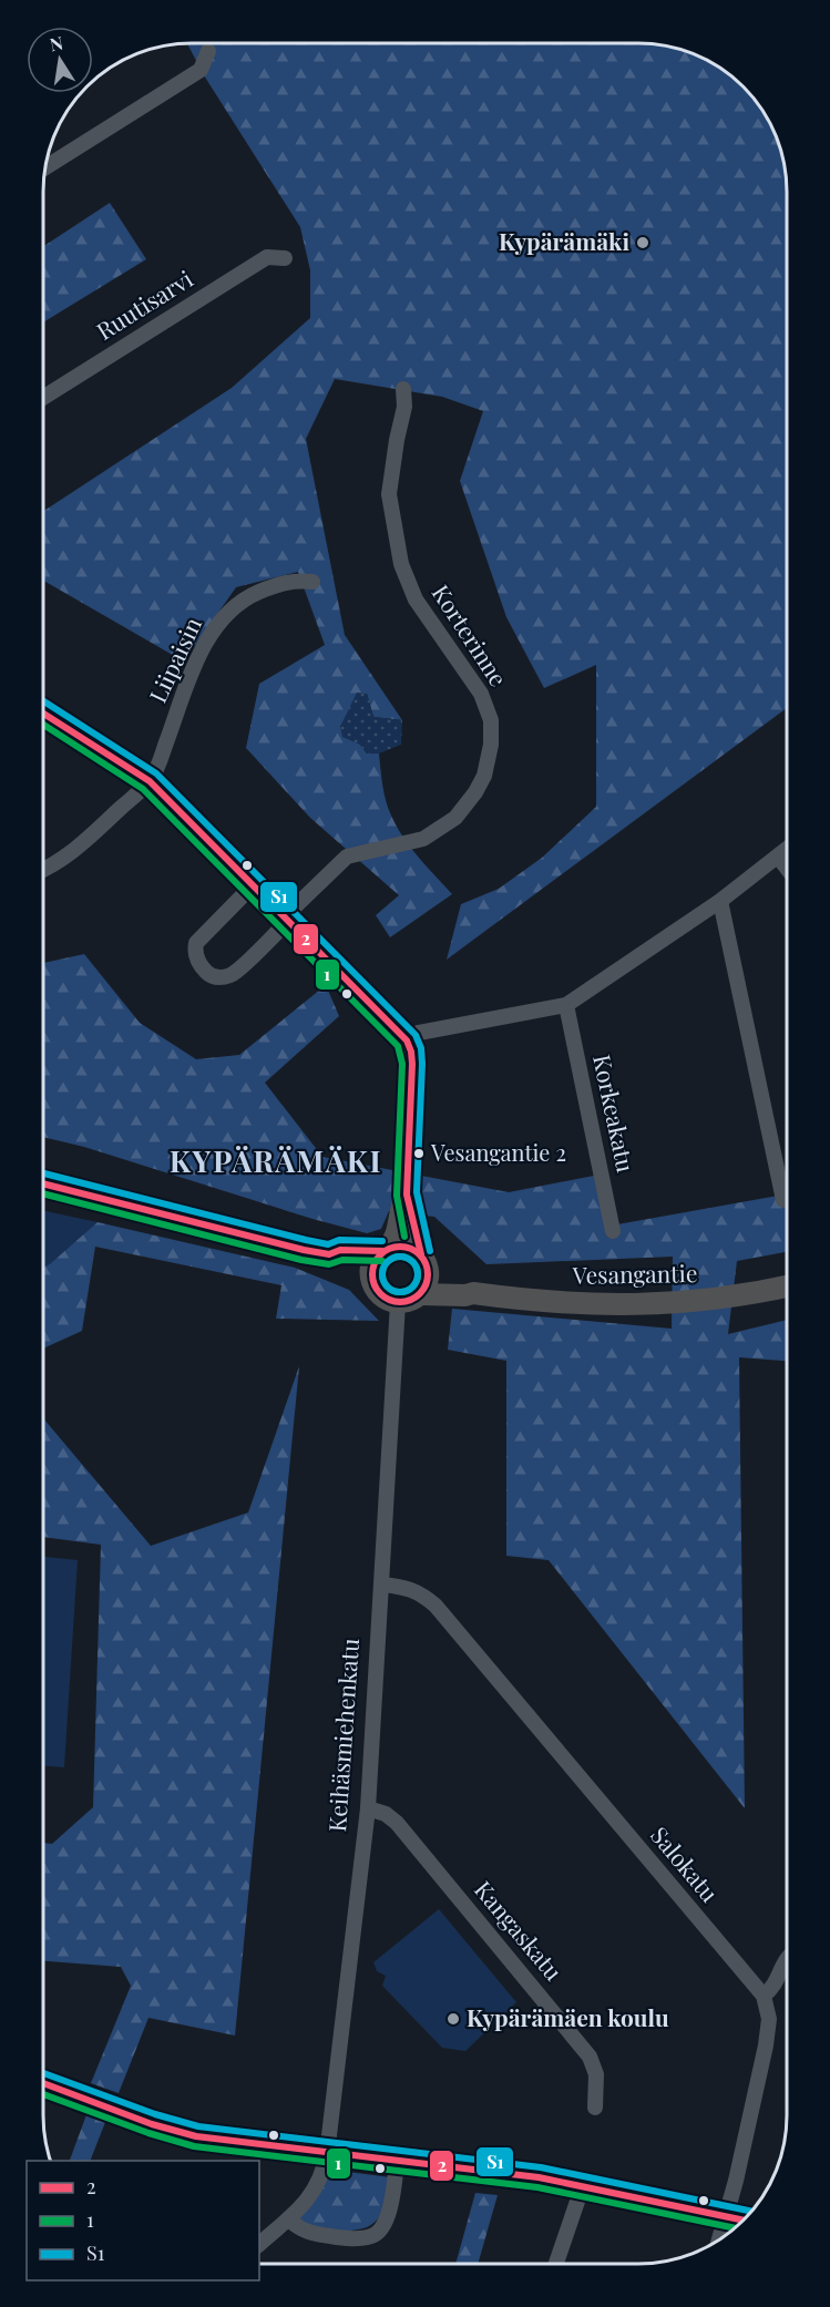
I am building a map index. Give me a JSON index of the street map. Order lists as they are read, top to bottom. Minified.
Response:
{"streets":{"street":["Ruutisarvi","Korterinne","Liipaisin","Korkeakatu","Vesangantie","Keihäsmiehenkatu","Salokatu","Kangaskatu"]},"crossings":[["Vesangantie","Keihäsmiehenkatu"],["Keihäsmiehenkatu","Salokatu"],["Keihäsmiehenkatu","Kangaskatu"]],"districts":["KYPÄRÄMÄKI"],"places":["Kypärämäki","Vesangantie 2","Kypärämäen koulu"],"lines":["transit line S1","transit line 2","transit line 1"],"legend":["2","1","S1"],"north":"top"}
